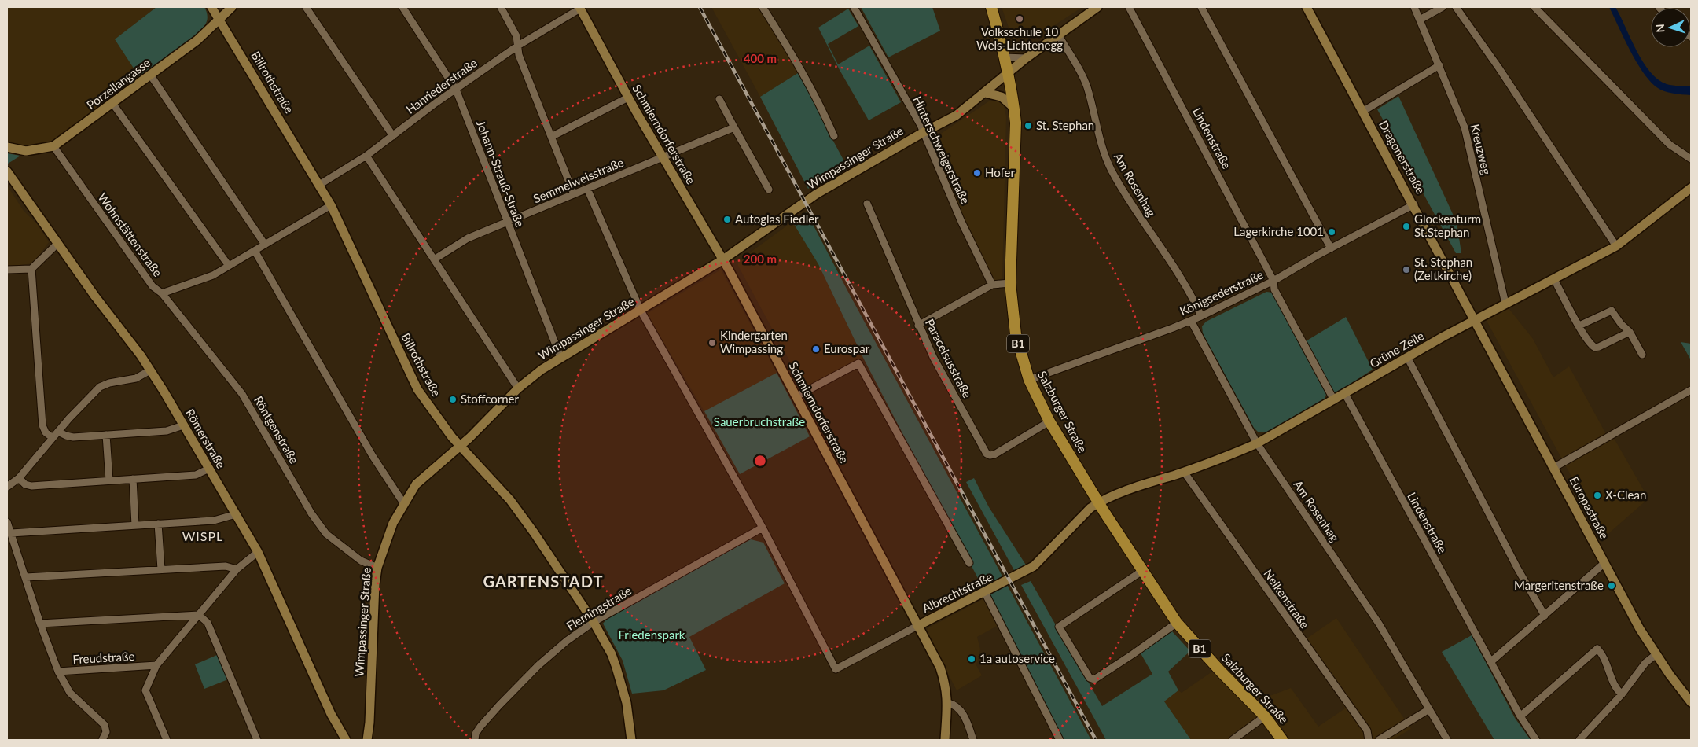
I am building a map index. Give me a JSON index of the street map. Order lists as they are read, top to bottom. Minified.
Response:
{"streets":{"main road":["B1","Salzburger Straße"],"street":["Billrothstraße","Porzellangasse","Hanriederstraße","Schmierndorferstraße","Lindenstraße","Kreuzweg","Hinterschweigerstraße","Dragonerstraße","Wimpassinger Straße","Johann-Strauß-Straße","Semmelweisstraße","Am Rosenhag","Wohnstättenstraße","Königsederstraße","Grüne Zeile","Paracelsusstraße","Röntgenstraße","Römerstraße","Europastraße","Albrechtstraße","Nelkenstraße","Flemingstraße","Freudstraße"]},"crossings":[["Billrothstraße","Porzellangasse"],["Billrothstraße","Hanriederstraße"],["Billrothstraße","Wimpassinger Straße"],["Billrothstraße","Wohnstättenstraße"],["Billrothstraße","Flemingstraße"],["Porzellangasse","Wohnstättenstraße"],["Hanriederstraße","Schmierndorferstraße"],["Hanriederstraße","Johann-Strauß-Straße"],["Schmierndorferstraße","Wimpassinger Straße"],["Schmierndorferstraße","Semmelweisstraße"],["Schmierndorferstraße","Albrechtstraße"],["Lindenstraße","Königsederstraße"],["Lindenstraße","Grüne Zeile"],["Kreuzweg","Grüne Zeile"],["Hinterschweigerstraße","Wimpassinger Straße"],["Dragonerstraße","Königsederstraße"],["Dragonerstraße","Grüne Zeile"],["Dragonerstraße","Europastraße"],["Wimpassinger Straße","Johann-Strauß-Straße"],["Wimpassinger Straße","Am Rosenhag"],["Wimpassinger Straße","Salzburger Straße"],["Wimpassinger Straße","Röntgenstraße"],["Johann-Strauß-Straße","Semmelweisstraße"],["Am Rosenhag","Königsederstraße"],["Am Rosenhag","Grüne Zeile"],["Wohnstättenstraße","Röntgenstraße"],["Königsederstraße","Salzburger Straße"],["Grüne Zeile","Salzburger Straße"],["Grüne Zeile","Europastraße"],["Grüne Zeile","Albrechtstraße"],["Grüne Zeile","Nelkenstraße"],["Paracelsusstraße","Salzburger Straße"],["Salzburger Straße","Albrechtstraße"]],"districts":["WISPL","GARTENSTADT"],"parks":["Sauerbruchstraße","Friedenspark"],"places":["Volksschule 10 Wels-Lichtenegg","St. Stephan","Hofer","Autoglas Fiedler","Glockenturm St.Stephan","Lagerkirche 1001","St. Stephan (Zeltkirche)","Kindergarten Wimpassing","Eurospar","Stoffcorner","X-Clean","Margeritenstraße","1a autoservice"],"north":"left","rings":["400 m","200 m"]}
